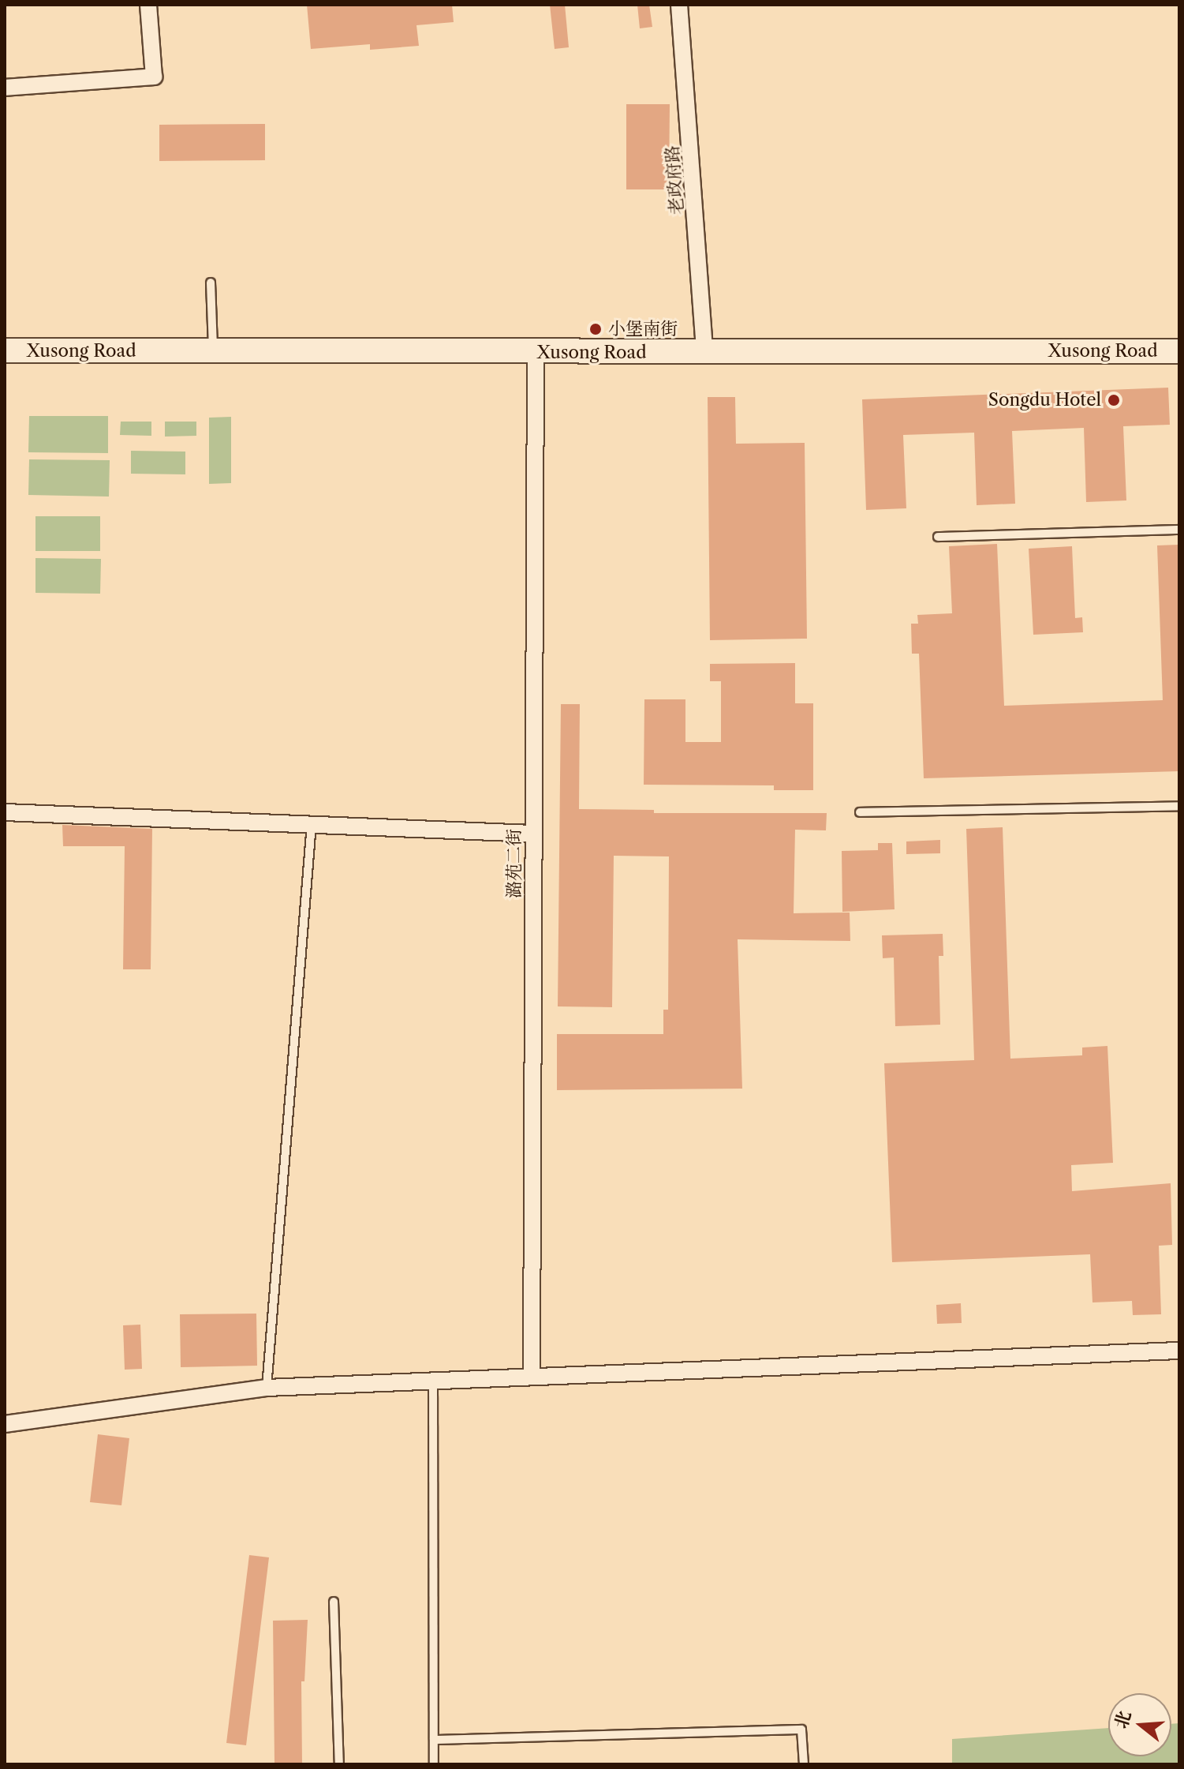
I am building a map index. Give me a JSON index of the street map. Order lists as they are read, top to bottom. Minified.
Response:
{"streets":{"street":["老政府路","Xusong Road","潞苑二街"]},"crossings":[["老政府路","Xusong Road"],["Xusong Road","潞苑二街"]],"places":["小堡南街","Songdu Hotel"],"north":"left"}
